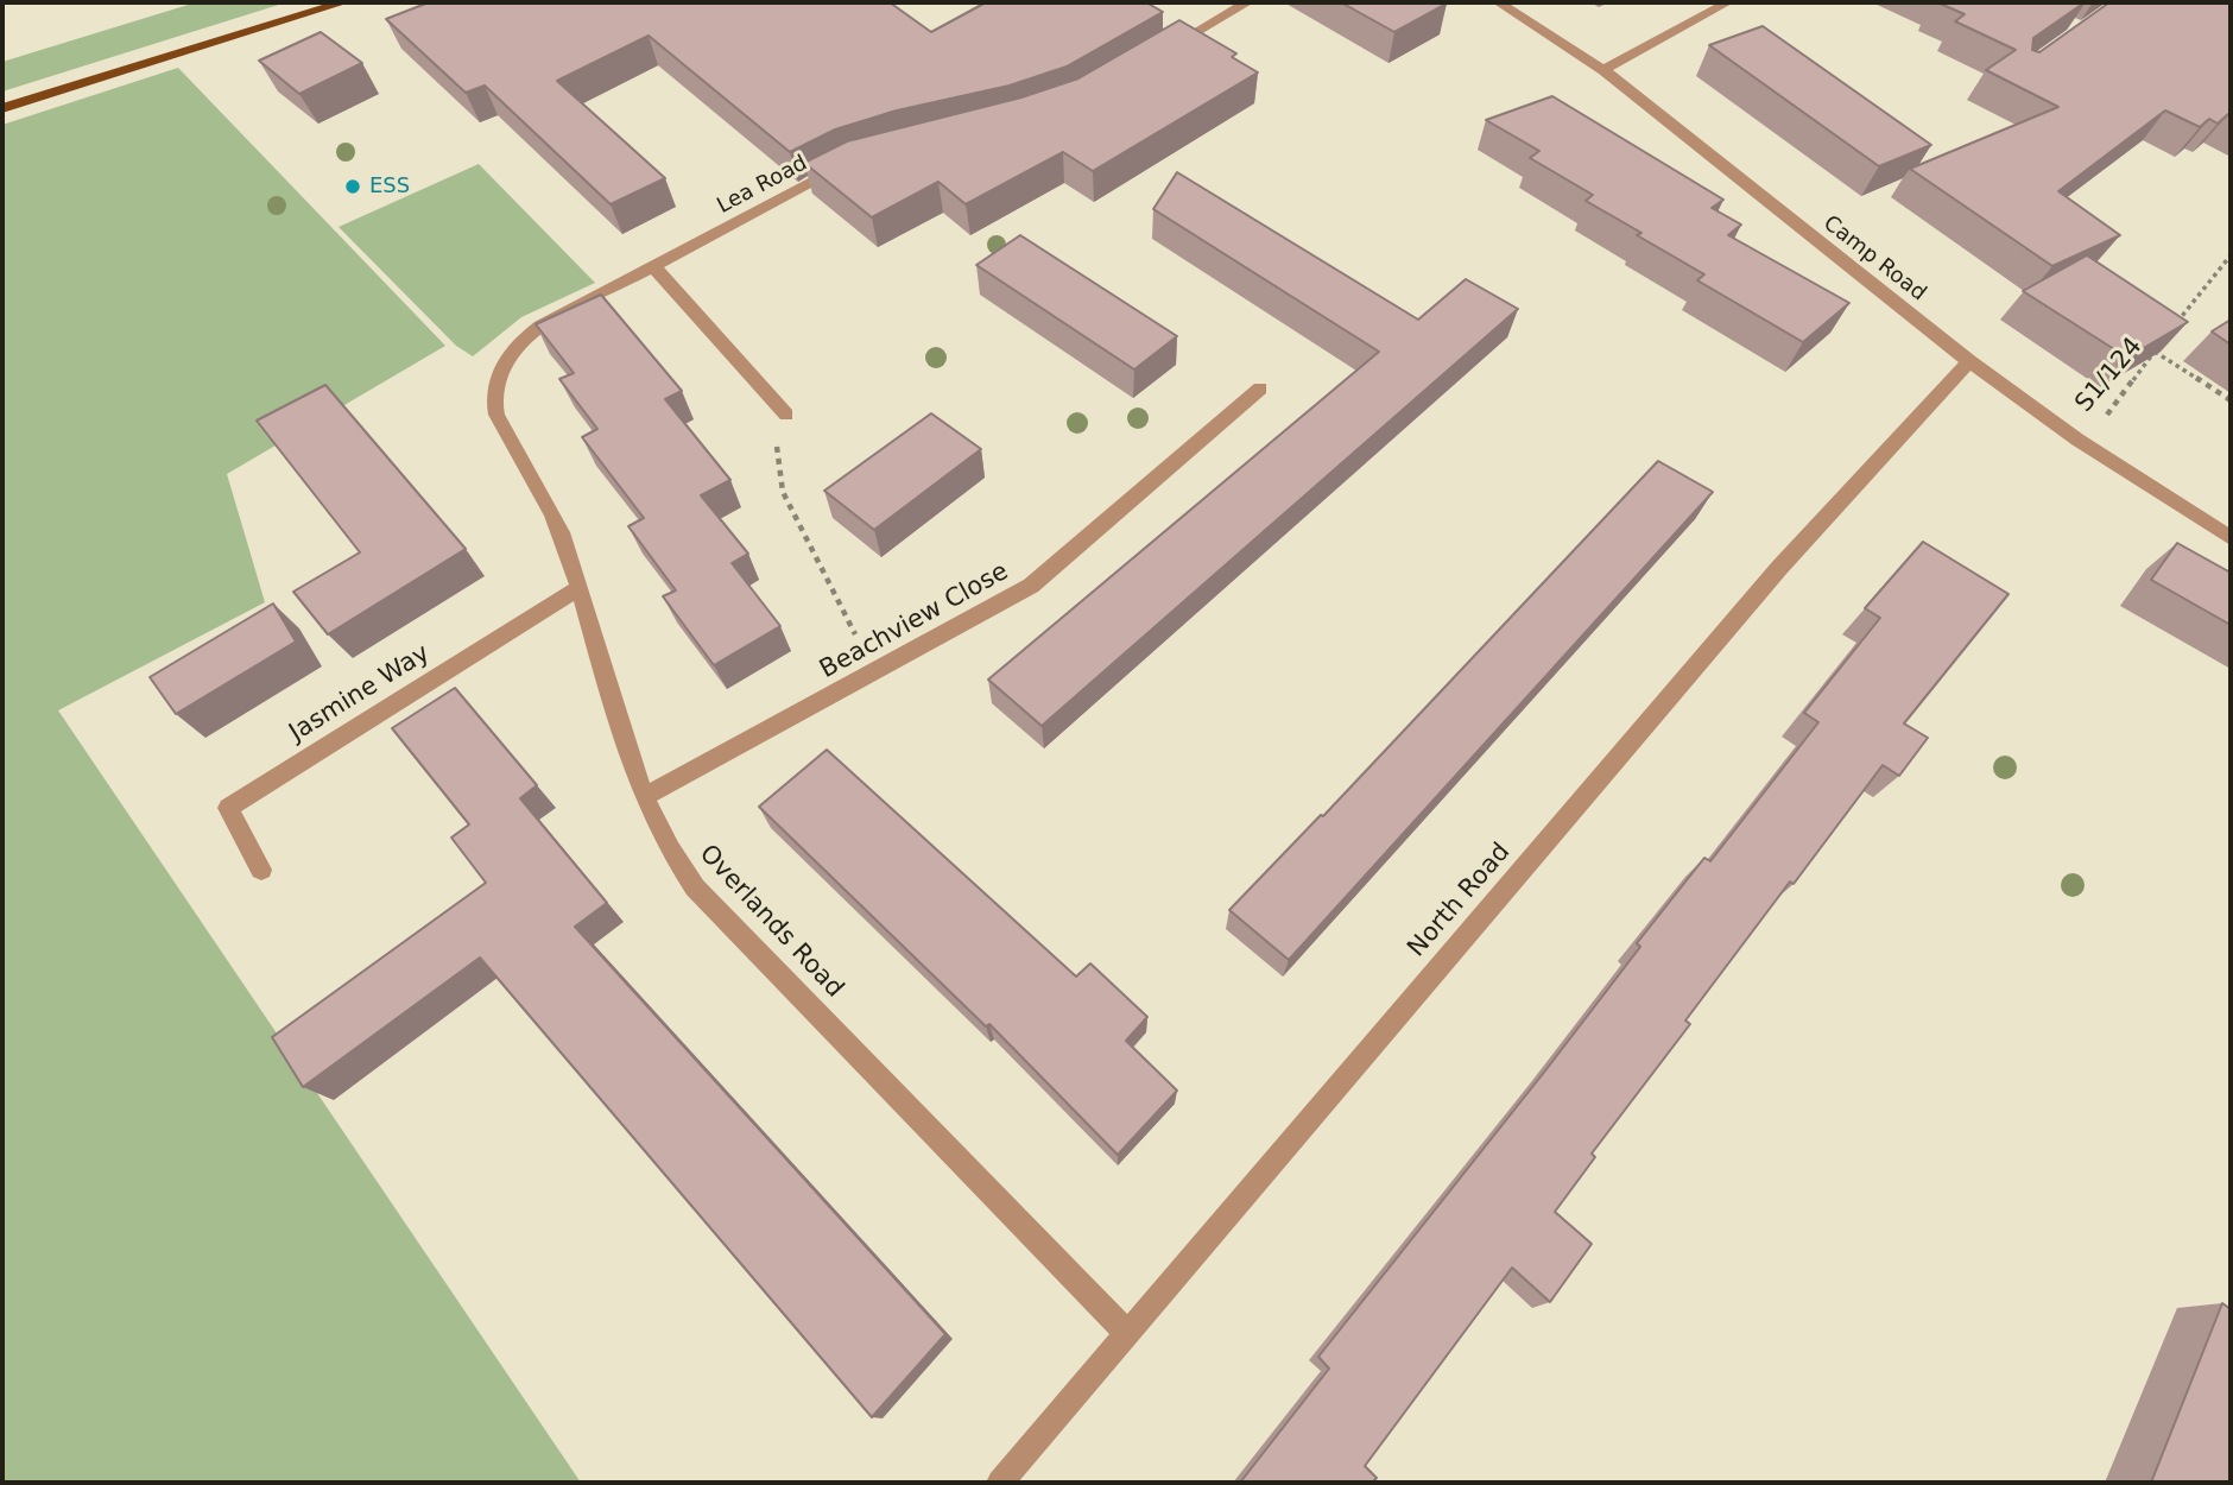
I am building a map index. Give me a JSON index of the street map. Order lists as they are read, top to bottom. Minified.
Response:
{"streets":{"street":["Lea Road","Camp Road","Beachview Close","Jasmine Way","North Road","Overlands Road"],"path":["S1/124"]},"crossings":[["Lea Road","Overlands Road"],["Camp Road","S1/124"],["Camp Road","North Road"],["Beachview Close","Overlands Road"],["Jasmine Way","Overlands Road"],["North Road","Overlands Road"]],"places":["ESS"]}
